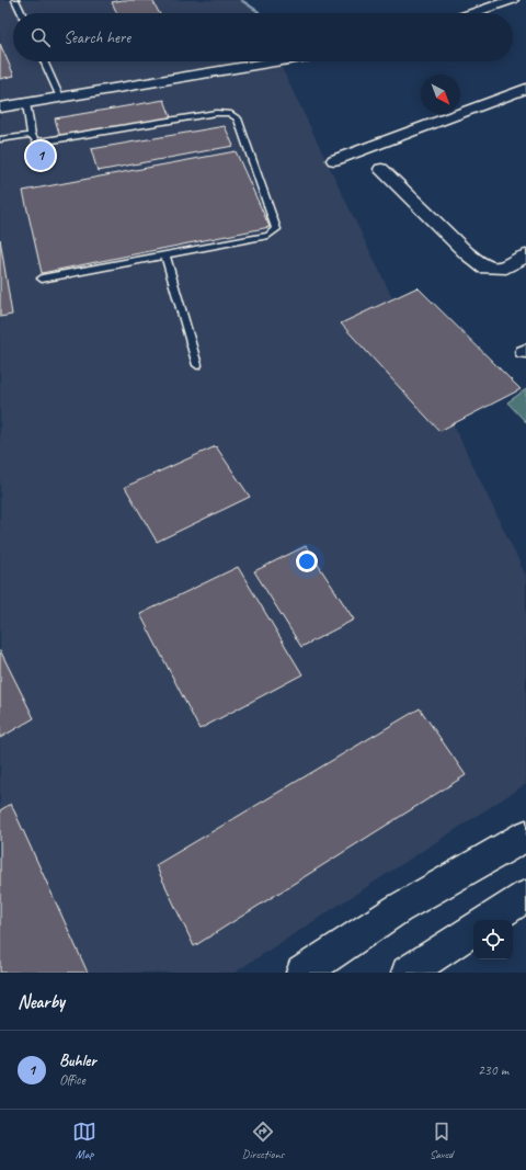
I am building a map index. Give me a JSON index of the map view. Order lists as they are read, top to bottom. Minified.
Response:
{"north":"bottom right","page":{"search":"Search here","pins":"1","heading":"Nearby","list":[{"mark":"1","name":"Buhler","note":"Office","value":"230 m"}],"nav":["Map","Directions","Saved"]}}
